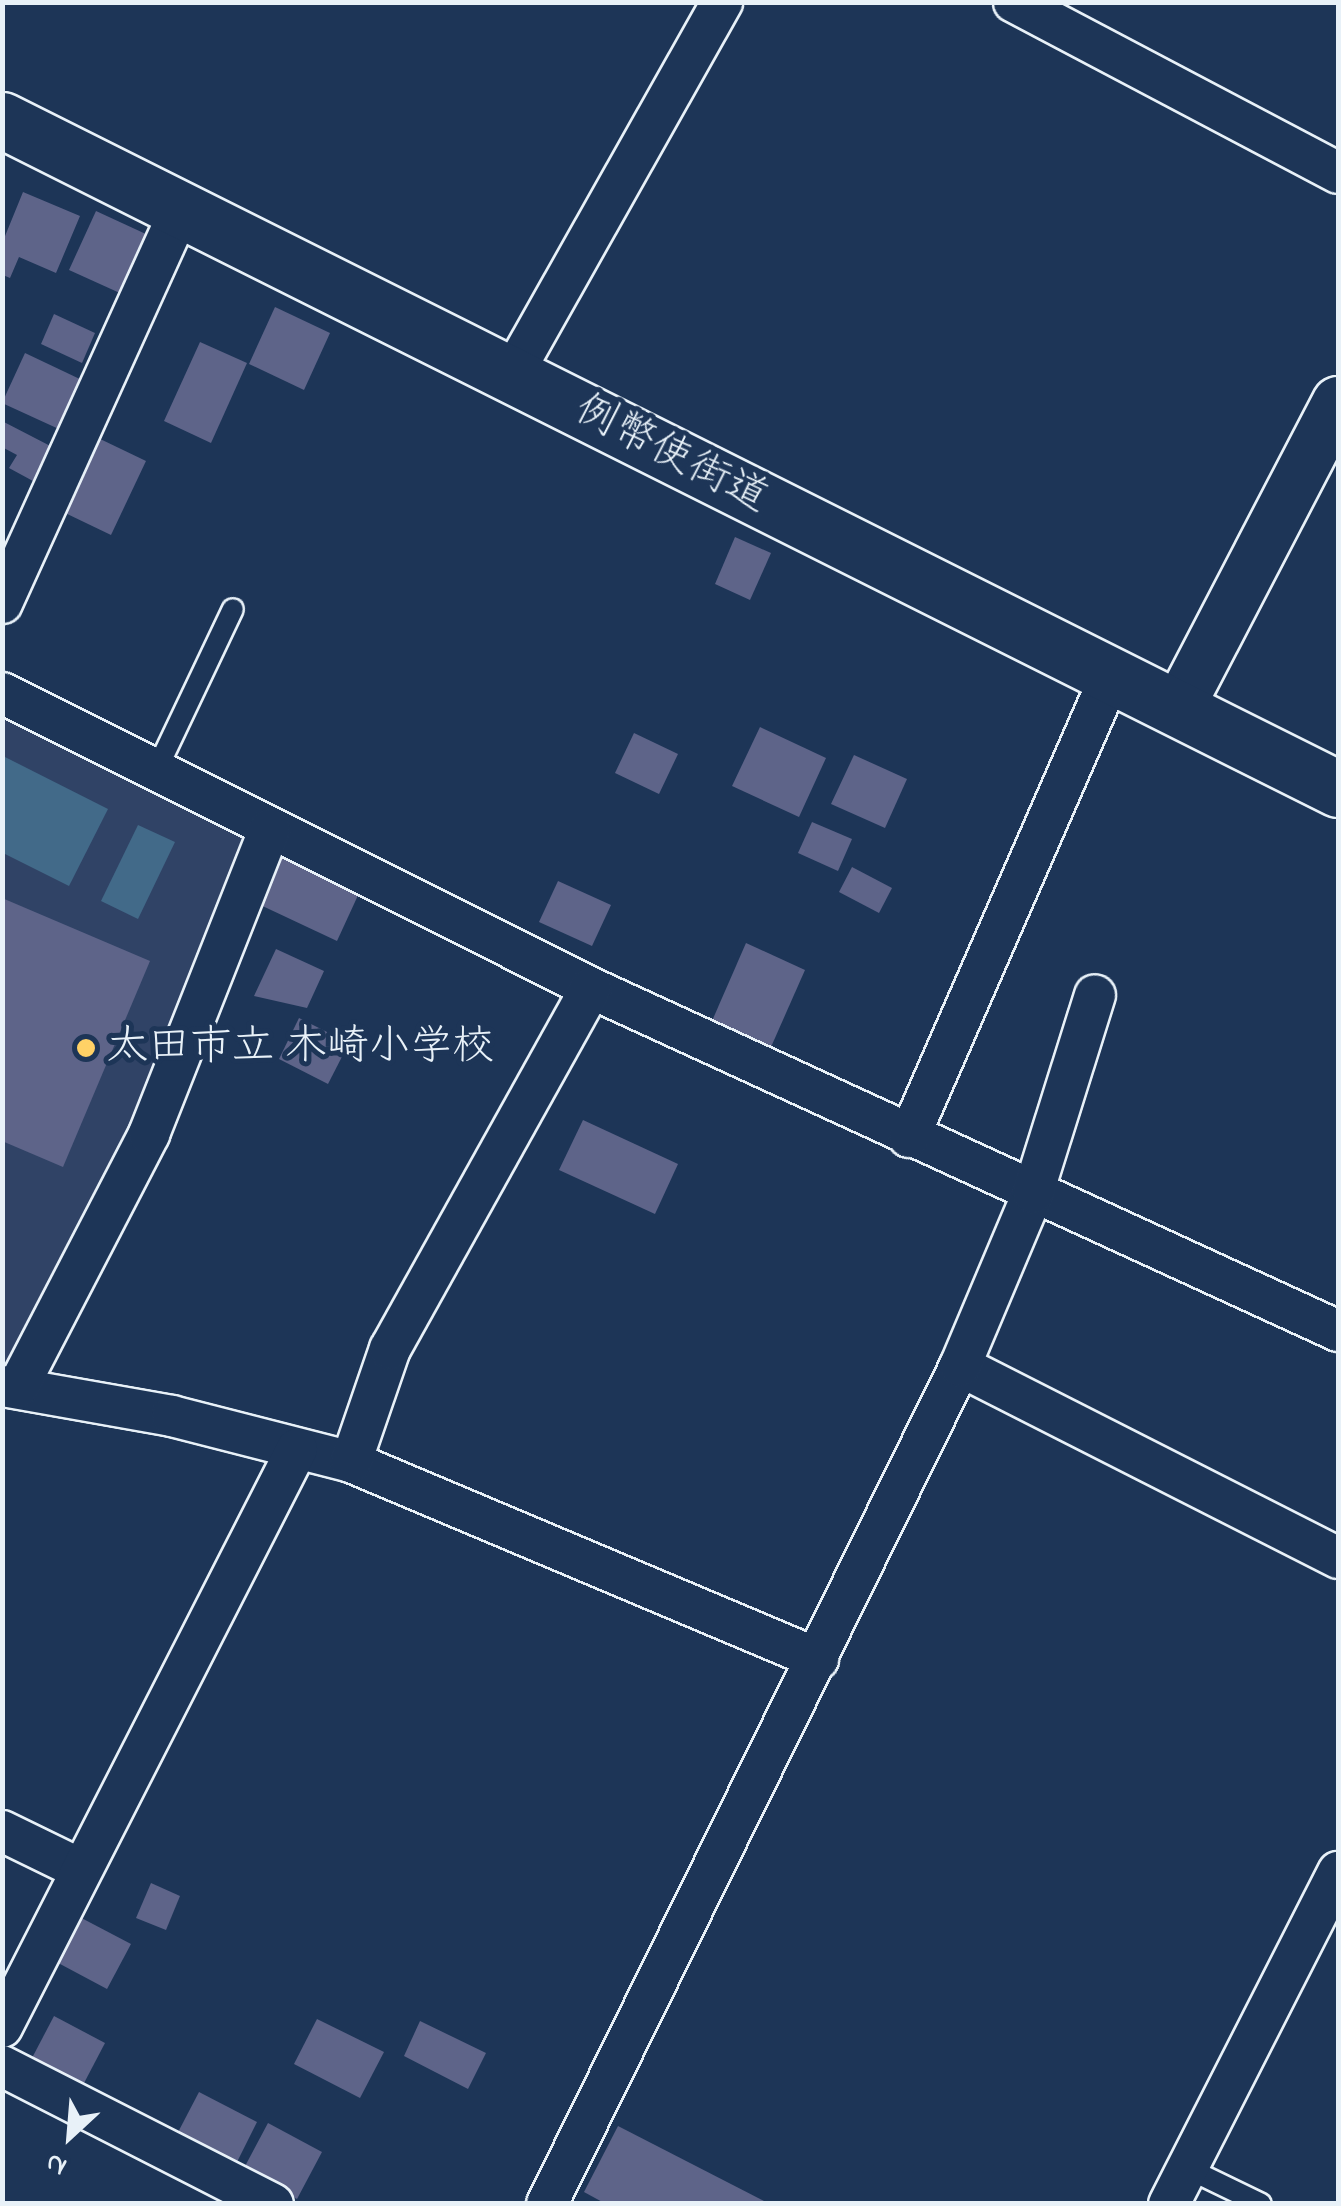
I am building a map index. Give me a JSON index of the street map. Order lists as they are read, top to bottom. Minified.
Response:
{"streets":{"main road":["例幣使街道"]},"places":["太田市立 木崎小学校"],"north":"bottom left"}
